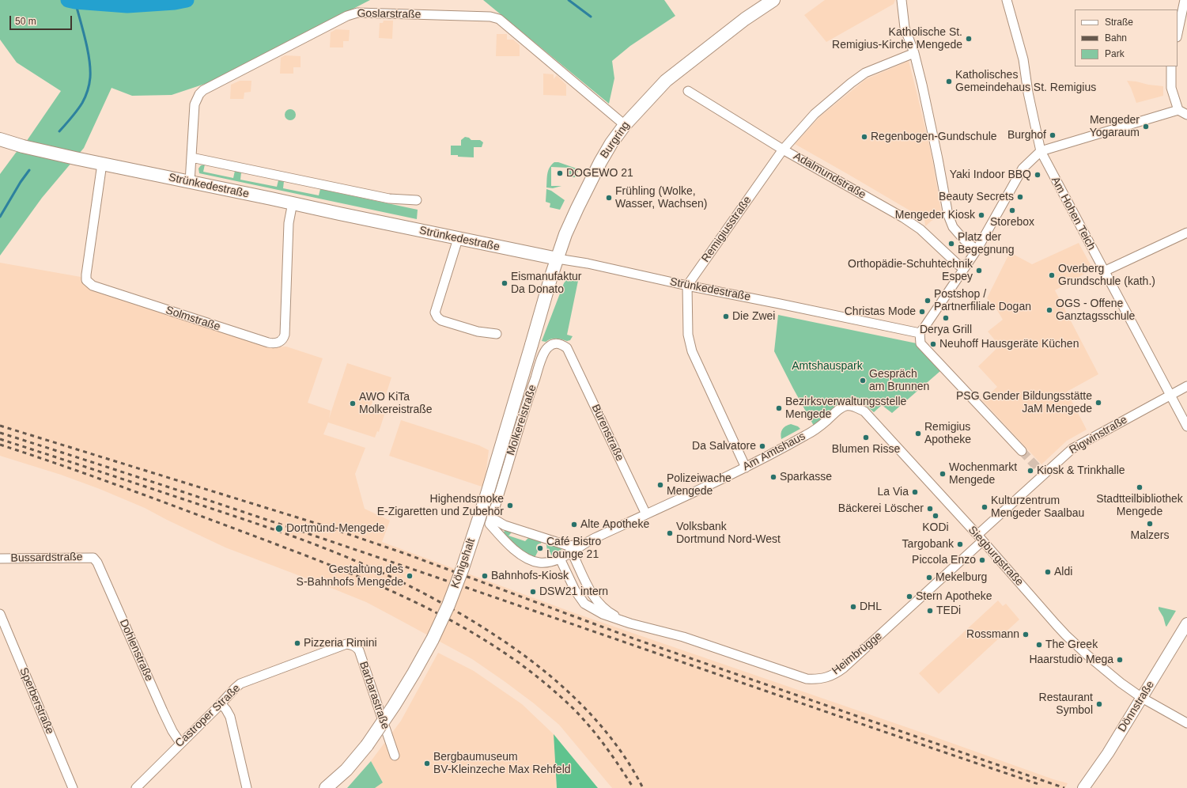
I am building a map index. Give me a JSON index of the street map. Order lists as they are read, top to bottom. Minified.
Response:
{"streets":{"main road":["Burgring","Strünkedestraße","Königshalt"],"street":["Goslarstraße","Adalmundstraße","Am Hohen Teich","Remigiusstraße","Solmstraße","Molkereistraße","Bürenstraße","Rigwinstraße","Am Amtshaus","Siegburgstraße","Bussardstraße","Dohlenstraße","Heimbrügge","Barbarastraße","Sperberstraße","Dönnstraße","Castroper Straße"]},"crossings":[["Goslarstraße","Burgring"],["Goslarstraße","Strünkedestraße"],["Burgring","Strünkedestraße"],["Burgring","Königshalt"],["Adalmundstraße","Remigiusstraße"],["Strünkedestraße","Remigiusstraße"],["Strünkedestraße","Solmstraße"],["Am Hohen Teich","Rigwinstraße"],["Molkereistraße","Bürenstraße"],["Molkereistraße","Am Amtshaus"],["Bürenstraße","Am Amtshaus"],["Rigwinstraße","Siegburgstraße"],["Rigwinstraße","Heimbrügge"],["Am Amtshaus","Siegburgstraße"],["Am Amtshaus","Heimbrügge"],["Siegburgstraße","Heimbrügge"],["Siegburgstraße","Dönnstraße"],["Bussardstraße","Dohlenstraße"],["Dohlenstraße","Castroper Straße"],["Barbarastraße","Castroper Straße"]],"parks":["Amtshauspark"],"places":["Katholische St. Remigius-Kirche Mengede","Katholisches Gemeindehaus St. Remigius","Mengeder Yogaraum","Burghof","Regenbogen-Gundschule","DOGEWO 21","Yaki Indoor BBQ","Beauty Secrets","Frühling (Wolke, Wasser, Wachsen)","Storebox","Mengeder Kiosk","Platz der Begegnung","Orthopädie-Schuhtechnik Espey","Overberg Grundschule (kath.)","Eismanufaktur Da Donato","Postshop / Partnerfiliale Dogan","OGS - Offene Ganztagsschule","Christas Mode","Die Zwei","Derya Grill","Neuhoff Hausgeräte Küchen","Gespräch am Brunnen","PSG Gender Bildungsstätte JaM Mengede","AWO KiTa Molkereistraße","Bezirksverwaltungsstelle Mengede","Remigius Apotheke","Blumen Risse","Da Salvatore","Kiosk & Trinkhalle","Wochenmarkt Mengede","Sparkasse","Polizeiwache Mengede","Stadtteilbibliothek Mengede","La Via","Highendsmoke E-Zigaretten und Zubehör","Kulturzentrum Mengeder Saalbau","Bäckerei Löscher","KODi","Malzers","Alte Apotheke","Dortmund-Mengede","Volksbank Dortmund Nord-West","Targobank","Café Bistro Lounge 21","Piccola Enzo","Aldi","Gestaltung des S-Bahnhofs Mengede","Bahnhofs-Kiosk","Mekelburg","DSW21 intern","Stern Apotheke","DHL","TEDi","Rossmann","Pizzeria Rimini","The Greek","Haarstudio Mega","Restaurant Symbol","Bergbaumuseum BV-Kleinzeche Max Rehfeld"],"legend":["Straße","Bahn","Park"],"scale_bar":"50 m"}
